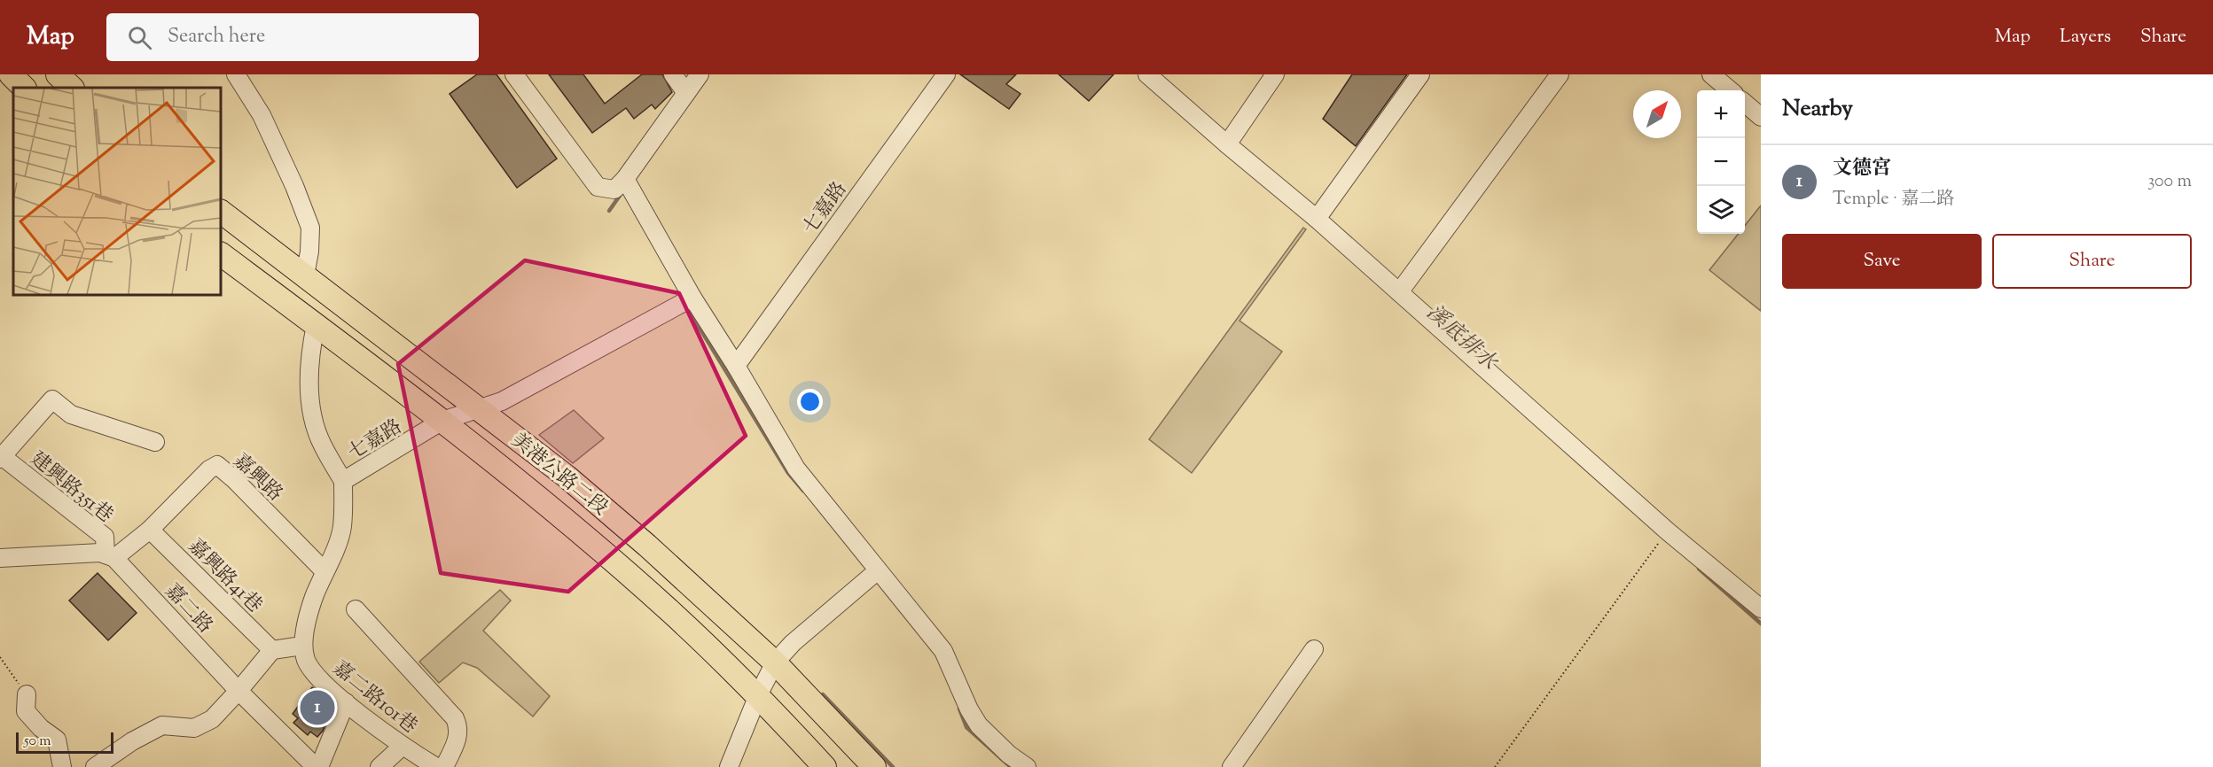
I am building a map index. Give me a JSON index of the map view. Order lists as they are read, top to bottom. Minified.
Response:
{"streets":{"main road":["美港公路二段"],"street":["七嘉路","嘉興路","建興路351巷","嘉興路41巷","嘉二路","嘉二路101巷"]},"crossings":[["七嘉路","美港公路二段"],["七嘉路","嘉興路"],["七嘉路","嘉二路101巷"],["嘉興路","建興路351巷"],["嘉興路","嘉興路41巷"],["嘉興路","嘉二路"],["建興路351巷","嘉二路"]],"water":["溪底排水"],"scale_bar":"50 m","north":"top right","page":{"header":"Map","search":"Search here","nav":["Map","Layers","Share"],"heading":"Nearby","map_buttons":["+","−"],"list":[{"mark":"1","name":"文德宮","note":"Temple · 嘉二路","value":"300 m"}],"buttons":["Save","Share"],"pins":"1","scale":"50 m"}}
